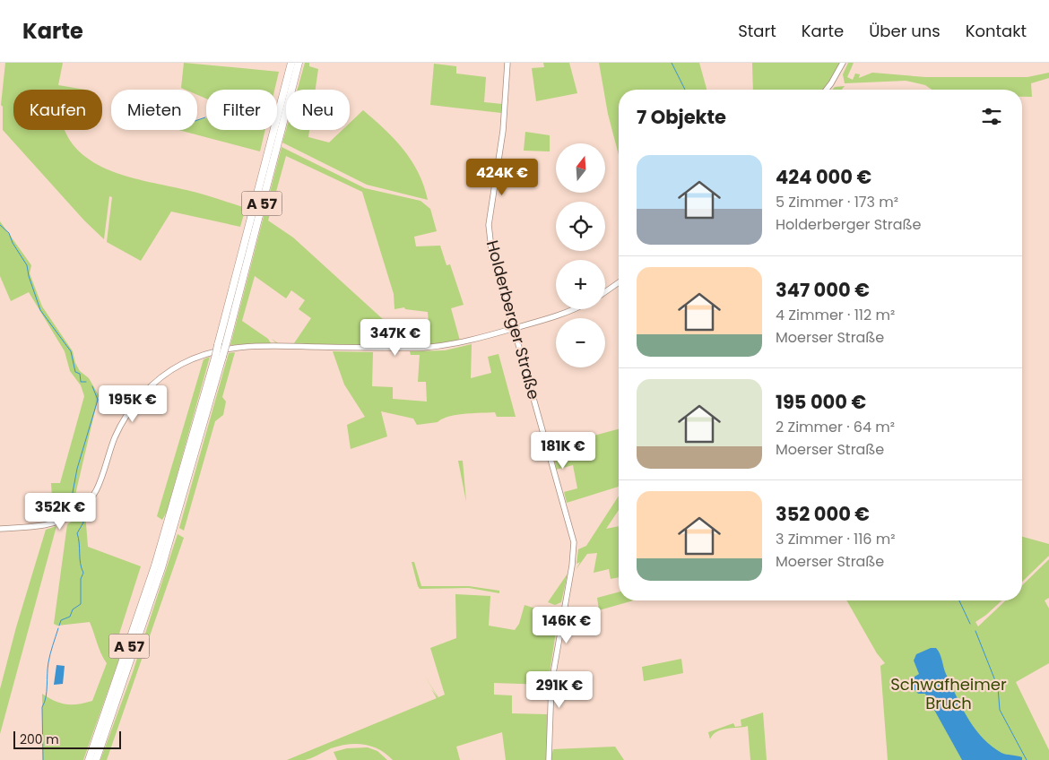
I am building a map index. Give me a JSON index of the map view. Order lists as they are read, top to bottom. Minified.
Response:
{"streets":{"highway":["A 57"],"street":["Holderberger Straße"]},"parks":["Schwafheimer Bruch"],"scale_bar":"200 m","north":"top","page":{"header":"Karte","nav":["Start","Karte","Über uns","Kontakt"],"chip":["Kaufen","Mieten","Filter","Neu"],"heading":"7 Objekte","map_buttons":["+","−"],"list":[{"name":"424 000 €","note":"5 Zimmer · 173 m² · Holderberger Straße"},{"name":"347 000 €","note":"4 Zimmer · 112 m² · Moerser Straße"},{"name":"195 000 €","note":"2 Zimmer · 64 m² · Moerser Straße"},{"name":"352 000 €","note":"3 Zimmer · 116 m² · Moerser Straße"}],"price":["424K €","347K €","195K €","181K €","352K €","146K €","291K €"],"scale":"200 m"}}
